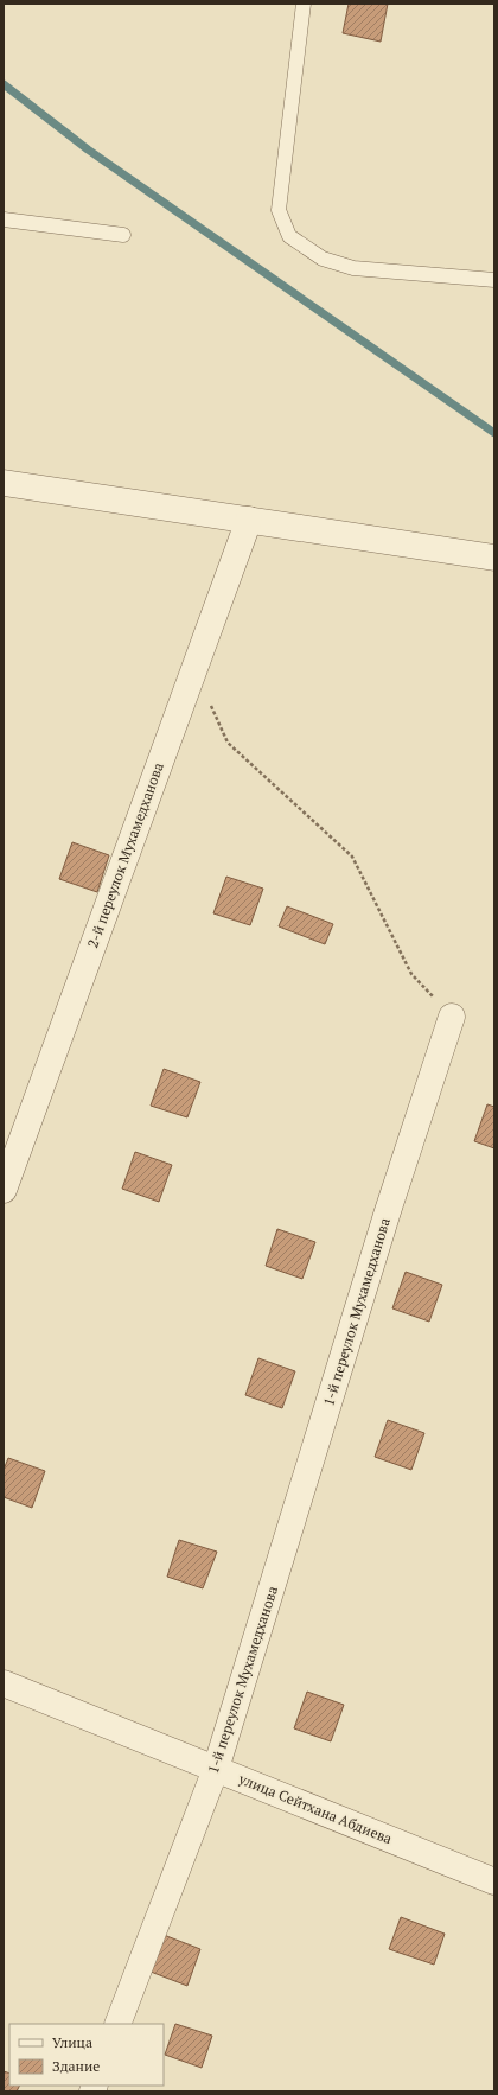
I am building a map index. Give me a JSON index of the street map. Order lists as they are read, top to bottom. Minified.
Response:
{"streets":{"street":["2-й переулок Мухамедханова","1-й переулок Мухамедханова","улица Сейтхана Абдиева"]},"crossings":[["1-й переулок Мухамедханова","улица Сейтхана Абдиева"]],"legend":["Улица","Здание"]}
